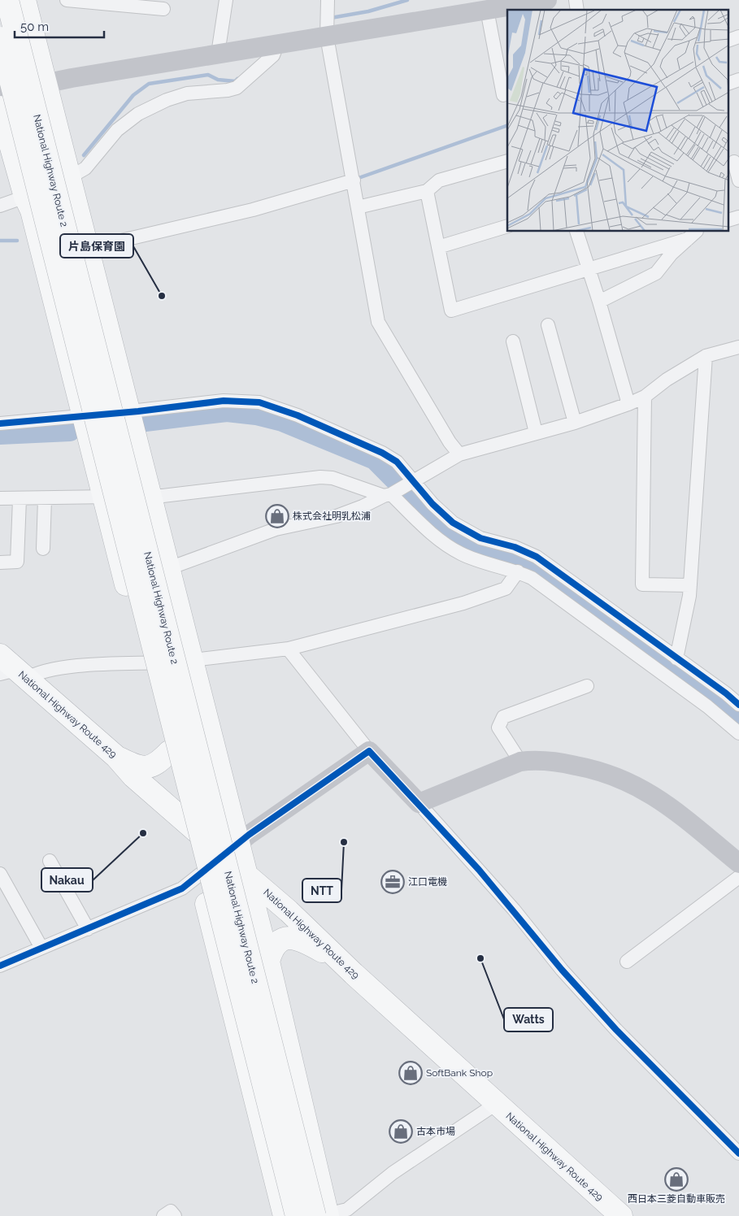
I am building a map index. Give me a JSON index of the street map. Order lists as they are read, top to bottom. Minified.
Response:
{"streets":{"highway":["National Highway Route 2","National Highway Route 429"]},"places":{"other":["片島保育園","Nakau","NTT","Watts"],"shop":["株式会社明乳松浦","SoftBank Shop","古本市場","西日本三菱自動車販売"],"office":["江口電機"]},"scale_bar":"50 m"}
